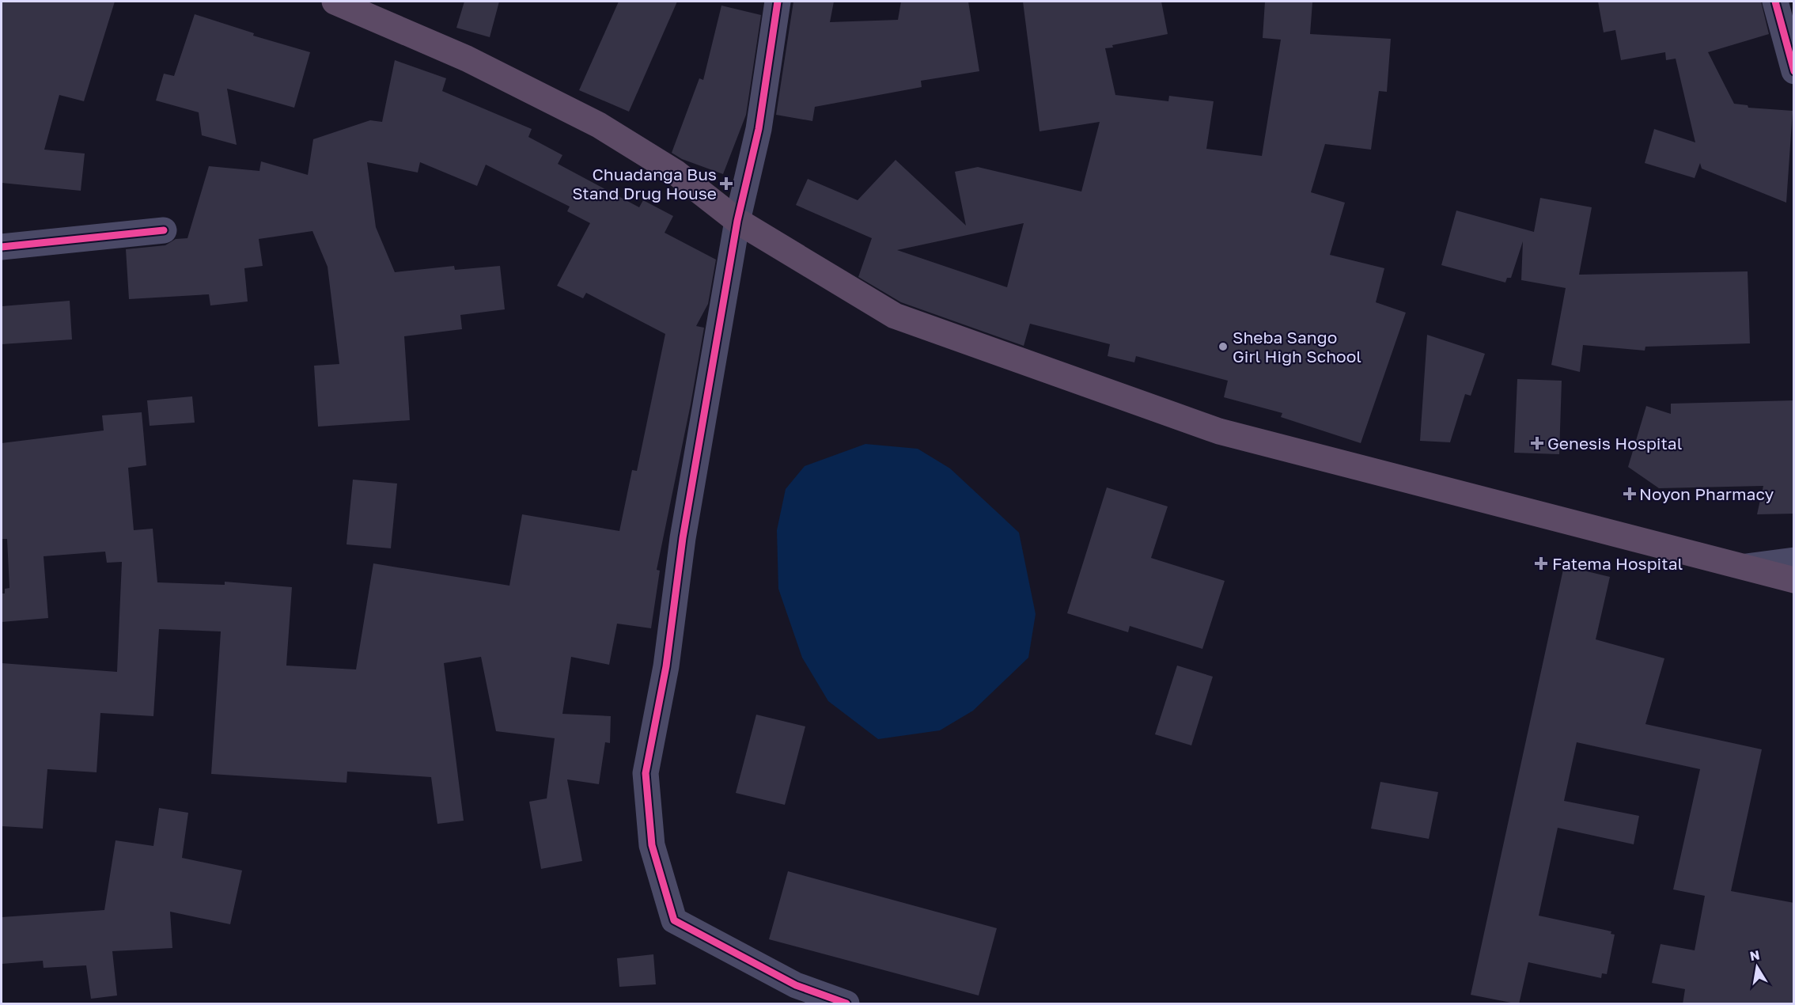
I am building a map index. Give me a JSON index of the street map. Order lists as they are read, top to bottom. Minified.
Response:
{"places":{"health":["Chuadanga Bus Stand Drug House","Genesis Hospital","Noyon Pharmacy","Fatema Hospital"],"other":["Sheba Sango Girl High School"]},"north":"top"}
